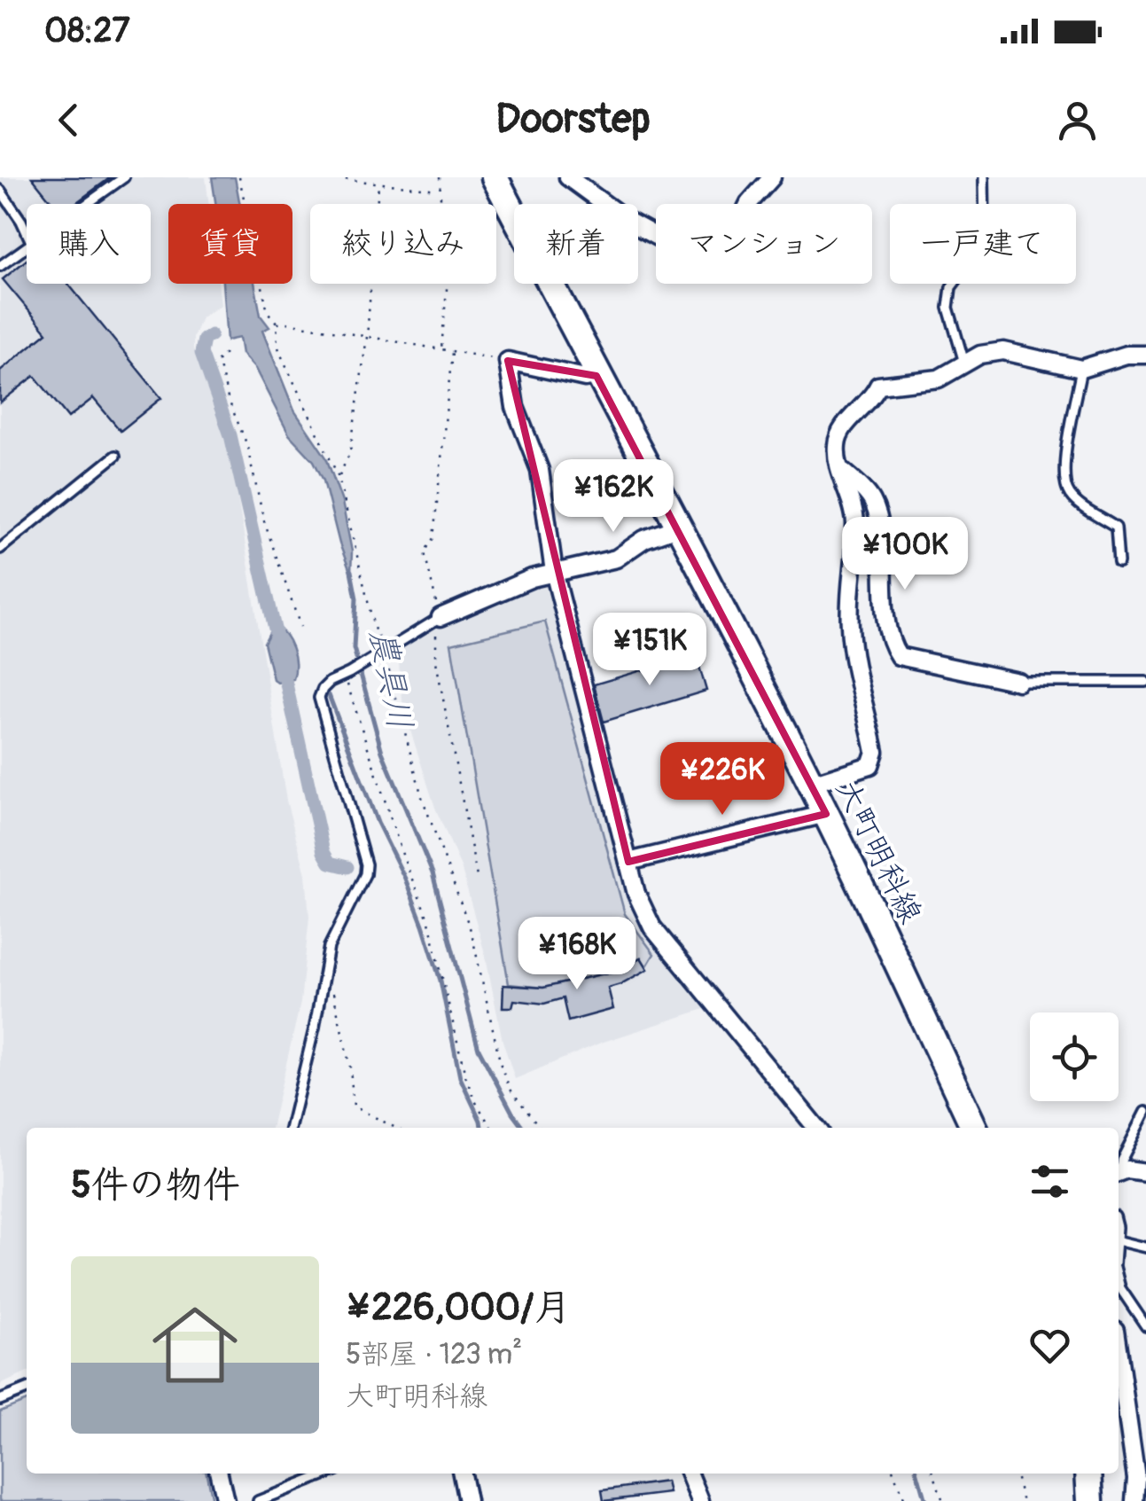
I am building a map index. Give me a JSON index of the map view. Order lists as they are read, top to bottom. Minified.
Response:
{"streets":{"main road":["大町明科線"]},"water":["農具川"],"page":{"status":"08:27","header":"Doorstep","chip":["購入","賃貸","絞り込み","新着","マンション","一戸建て"],"price":["¥162K","¥100K","¥151K","¥226K","¥168K"],"heading":"5件の物件","list":[{"name":"¥226,000/月","note":"5部屋 · 123 m² · 大町明科線"}]}}
